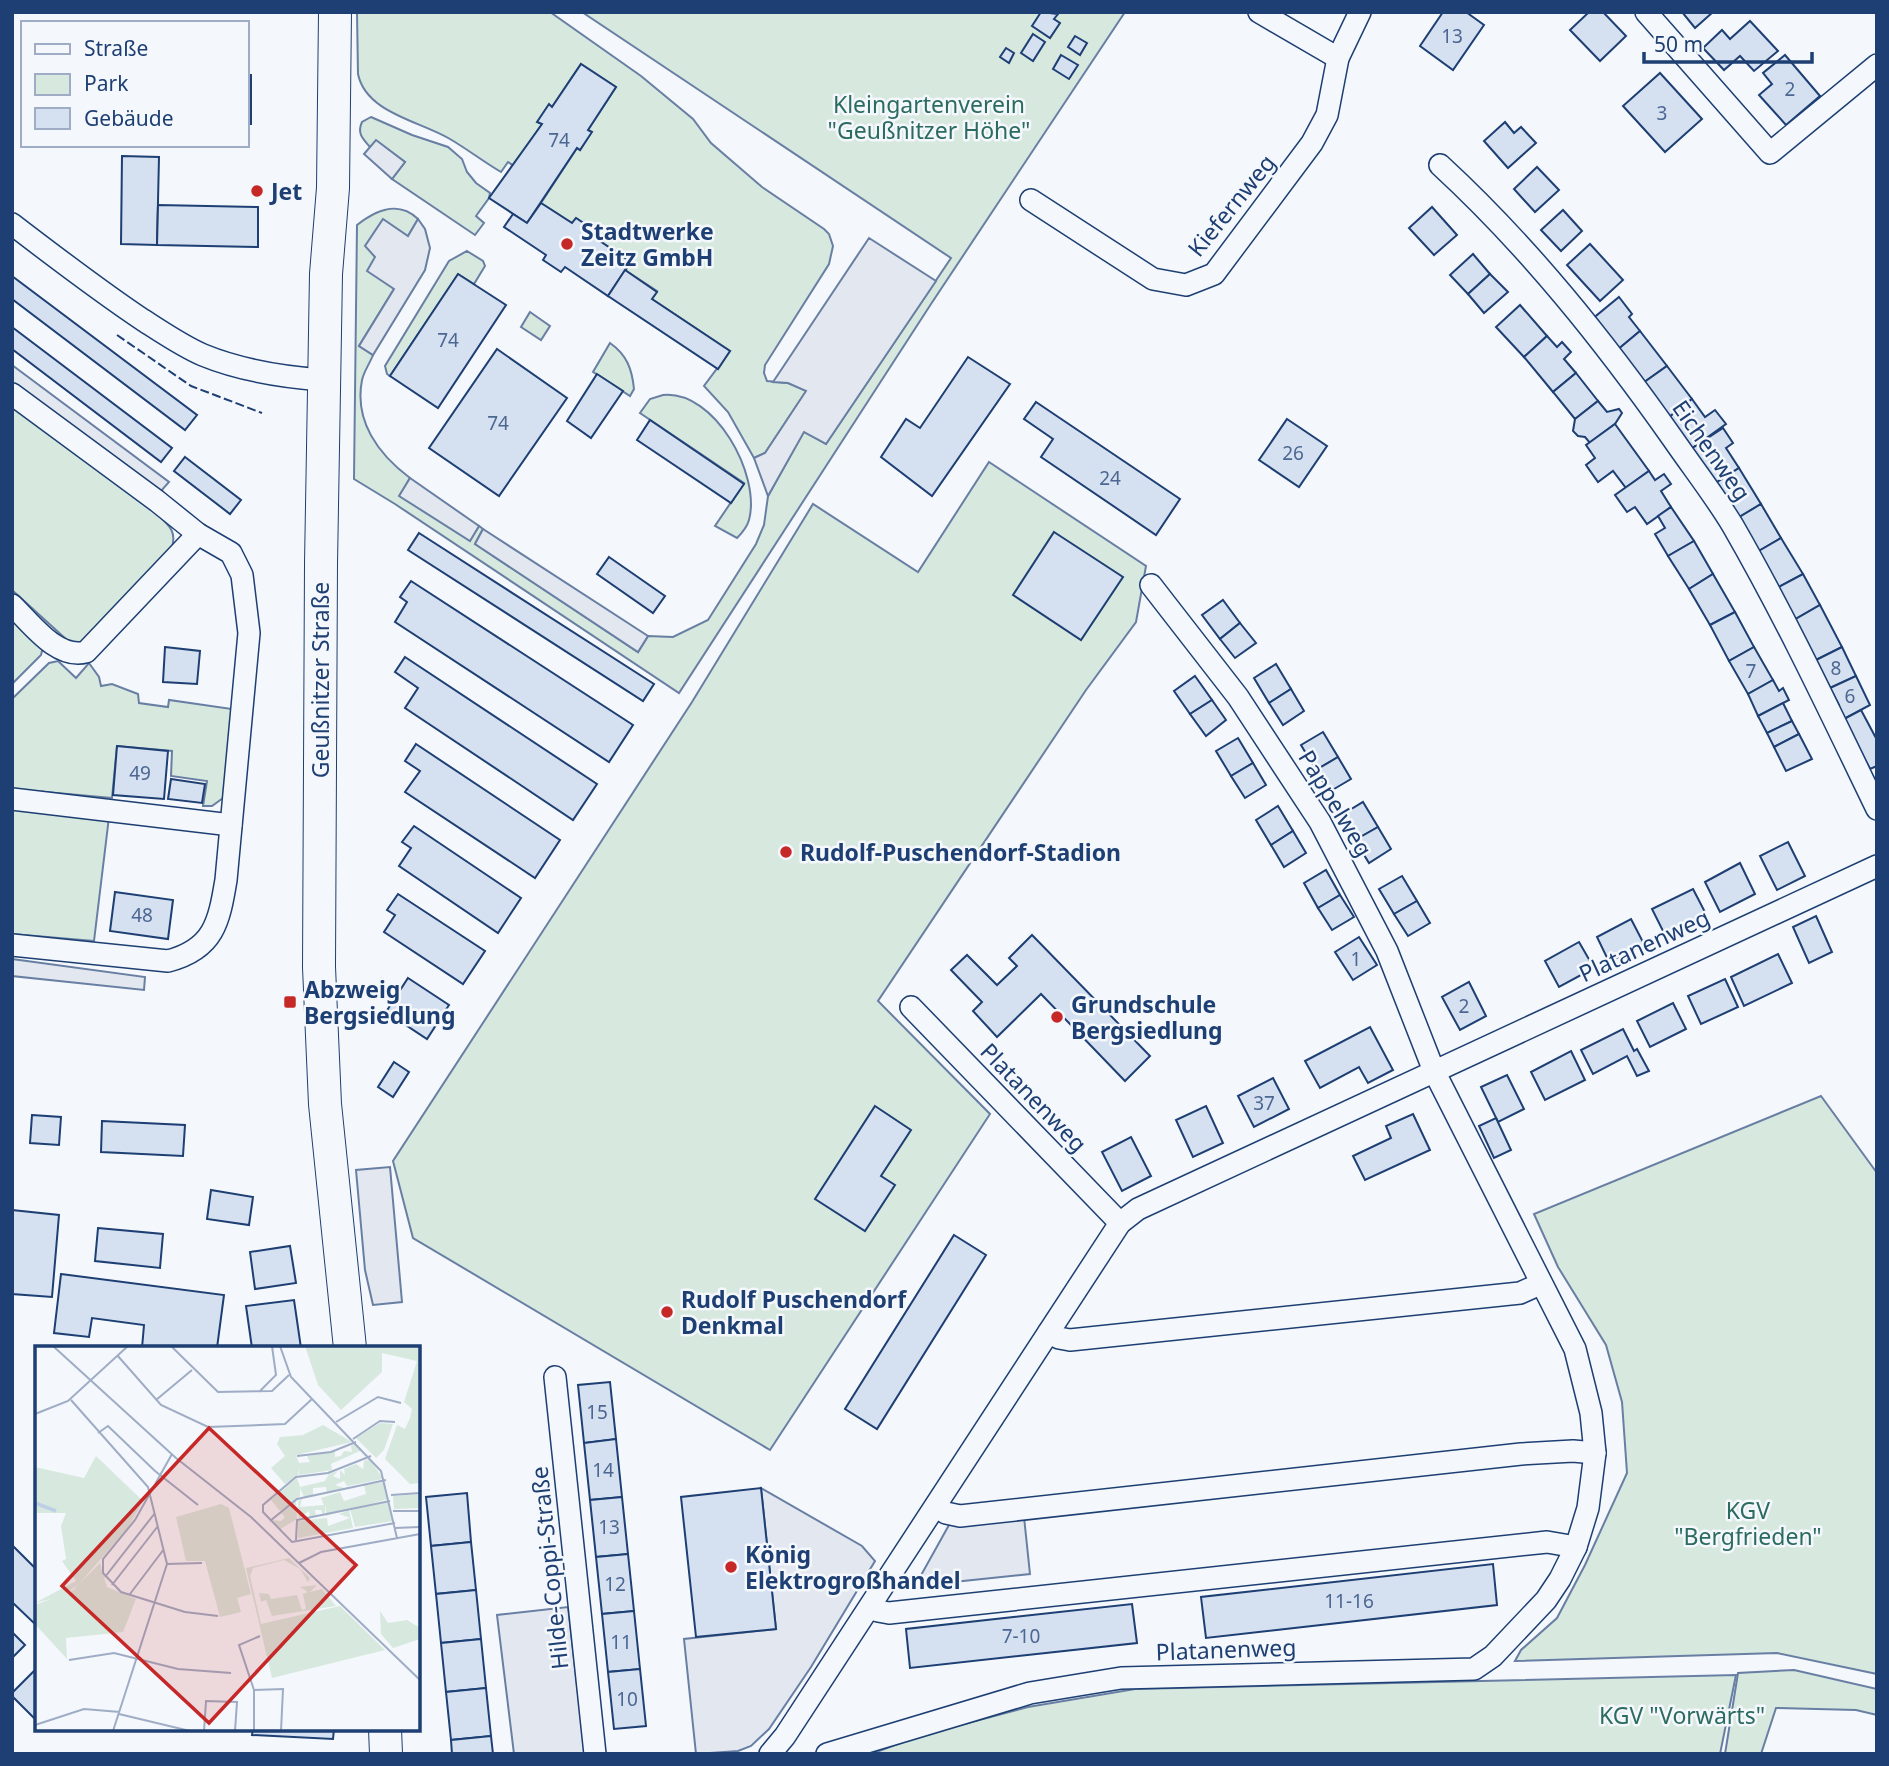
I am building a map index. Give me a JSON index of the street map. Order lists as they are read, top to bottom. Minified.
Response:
{"streets":{"main road":["Geußnitzer Straße"],"street":["Kiefernweg","Eichenweg","Pappelweg","Platanenweg","Hilde-Coppi-Straße"]},"crossings":[["Pappelweg","Platanenweg"]],"parks":["Kleingartenverein \"Geußnitzer Höhe\"","KGV \"Bergfrieden\"","KGV \"Vorwärts\""],"places":{"other":["Jet","Stadtwerke Zeitz GmbH","Rudolf-Puschendorf-Stadion","Grundschule Bergsiedlung","Rudolf Puschendorf Denkmal","König Elektrogroßhandel"],"transit":["Abzweig Bergsiedlung"]},"house_numbers":["13","2","3","74","74","74","26","24","8","7","6","49","48","1","2","37","15","14","13","12","11-16","7-10","11","10"],"legend":["Straße","Park","Gebäude"],"scale_bar":"50 m"}
